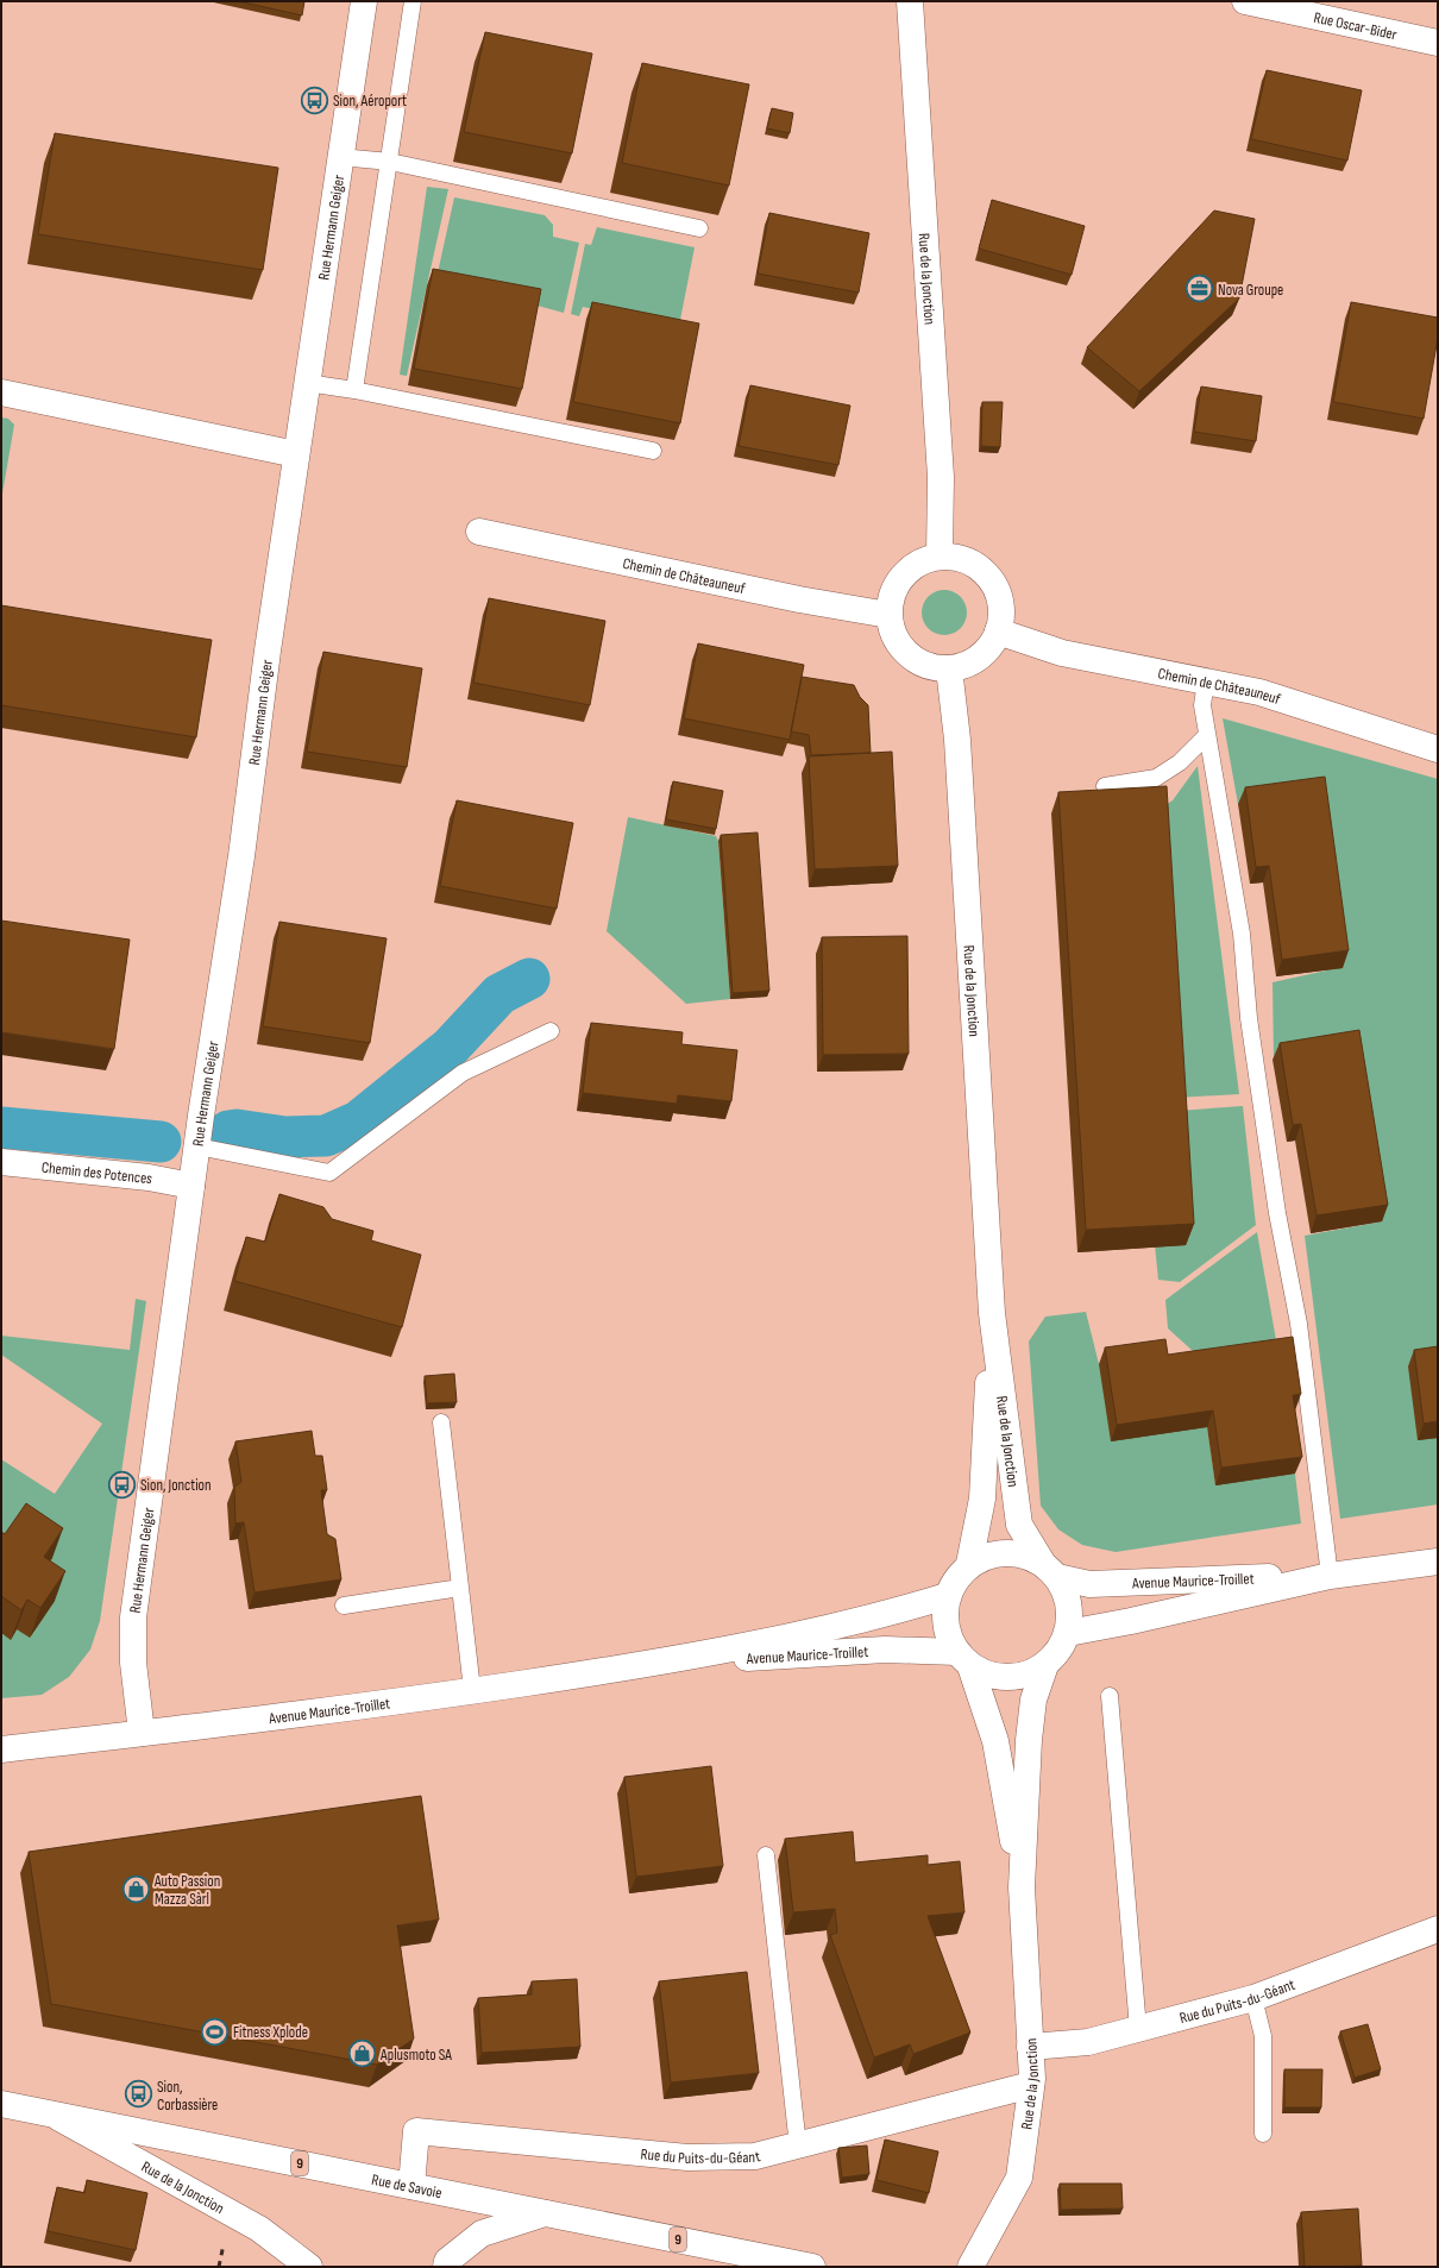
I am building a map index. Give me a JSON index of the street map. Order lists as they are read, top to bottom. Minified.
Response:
{"streets":{"street":["Rue Oscar-Bider","Rue Hermann Geiger","Rue de la Jonction","Chemin de Châteauneuf","Chemin des Potences","Avenue Maurice-Troillet","Rue du Puits-du-Géant","9","Rue de Savoie"]},"crossings":[["Rue Hermann Geiger","Chemin des Potences"],["Rue Hermann Geiger","Avenue Maurice-Troillet"],["Rue de la Jonction","Chemin de Châteauneuf"],["Rue de la Jonction","Avenue Maurice-Troillet"],["Rue de la Jonction","Rue du Puits-du-Géant"],["Rue de la Jonction","Rue de Savoie"],["Rue du Puits-du-Géant","Rue de Savoie"]],"places":{"bus stop":["Sion, Aéroport","Sion, Jonction","Sion, Corbassière"],"office":["Nova Groupe"],"shop":["Auto Passion Mazza Sàrl","Aplusmoto SA"],"sports":["Fitness Xplode"]}}
